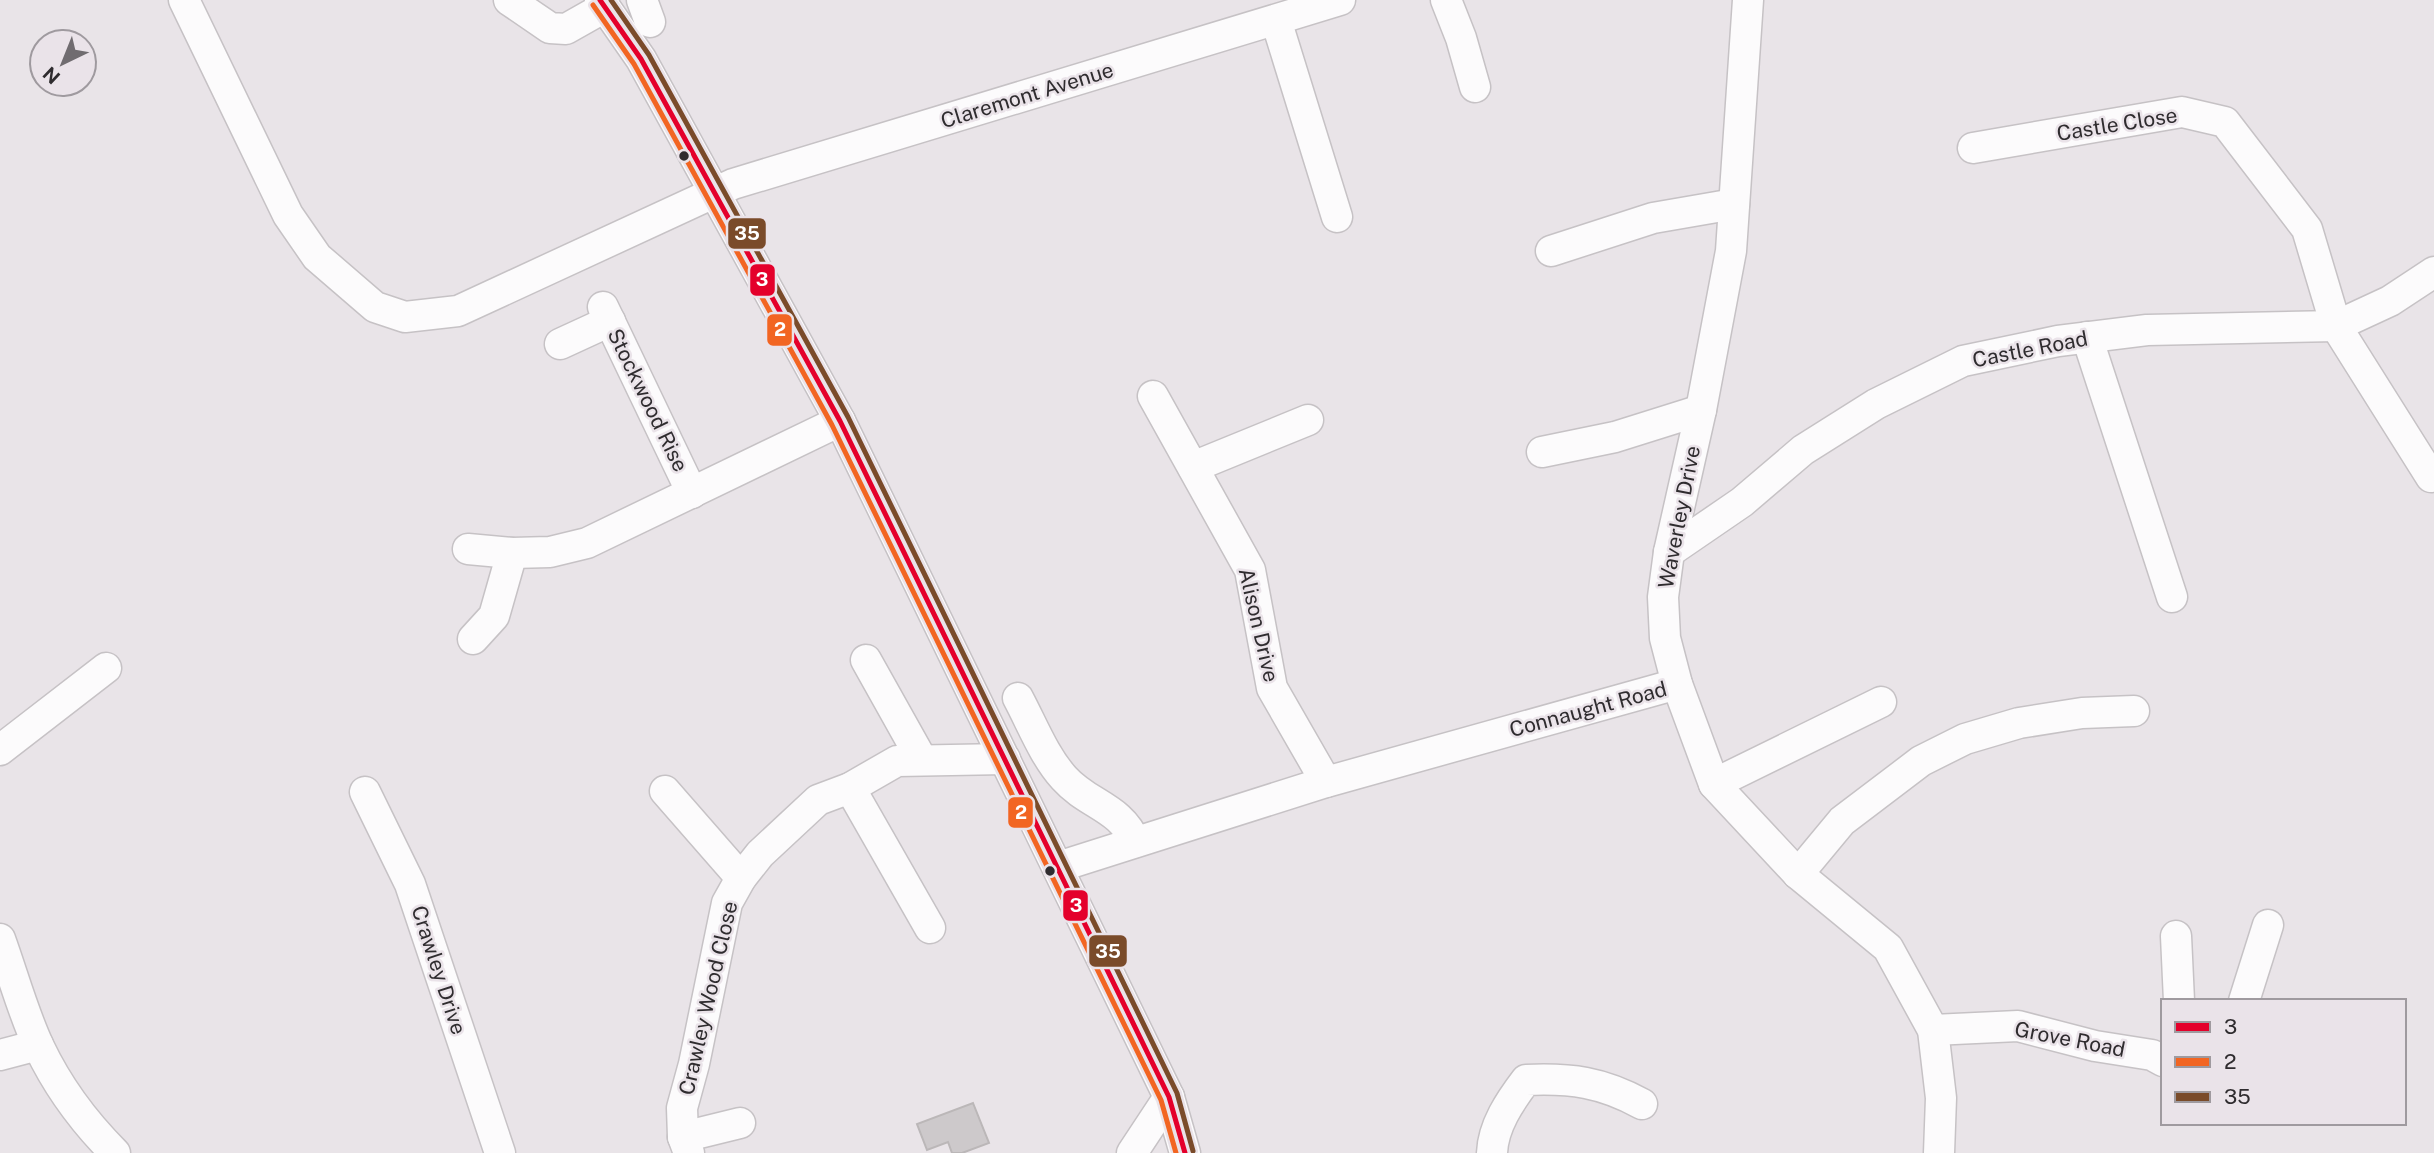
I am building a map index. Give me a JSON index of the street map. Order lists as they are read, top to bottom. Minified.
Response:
{"streets":{"street":["Claremont Avenue","Castle Close","Castle Road","Stockwood Rise","Waverley Drive","Alison Drive","Connaught Road","Crawley Drive","Crawley Wood Close","Grove Road"]},"crossings":[["Castle Close","Castle Road"],["Castle Road","Waverley Drive"],["Waverley Drive","Connaught Road"],["Waverley Drive","Grove Road"],["Alison Drive","Connaught Road"]],"lines":["transit line 3","transit line 35","transit line 2"],"legend":["3","2","35"],"north":"bottom left"}
